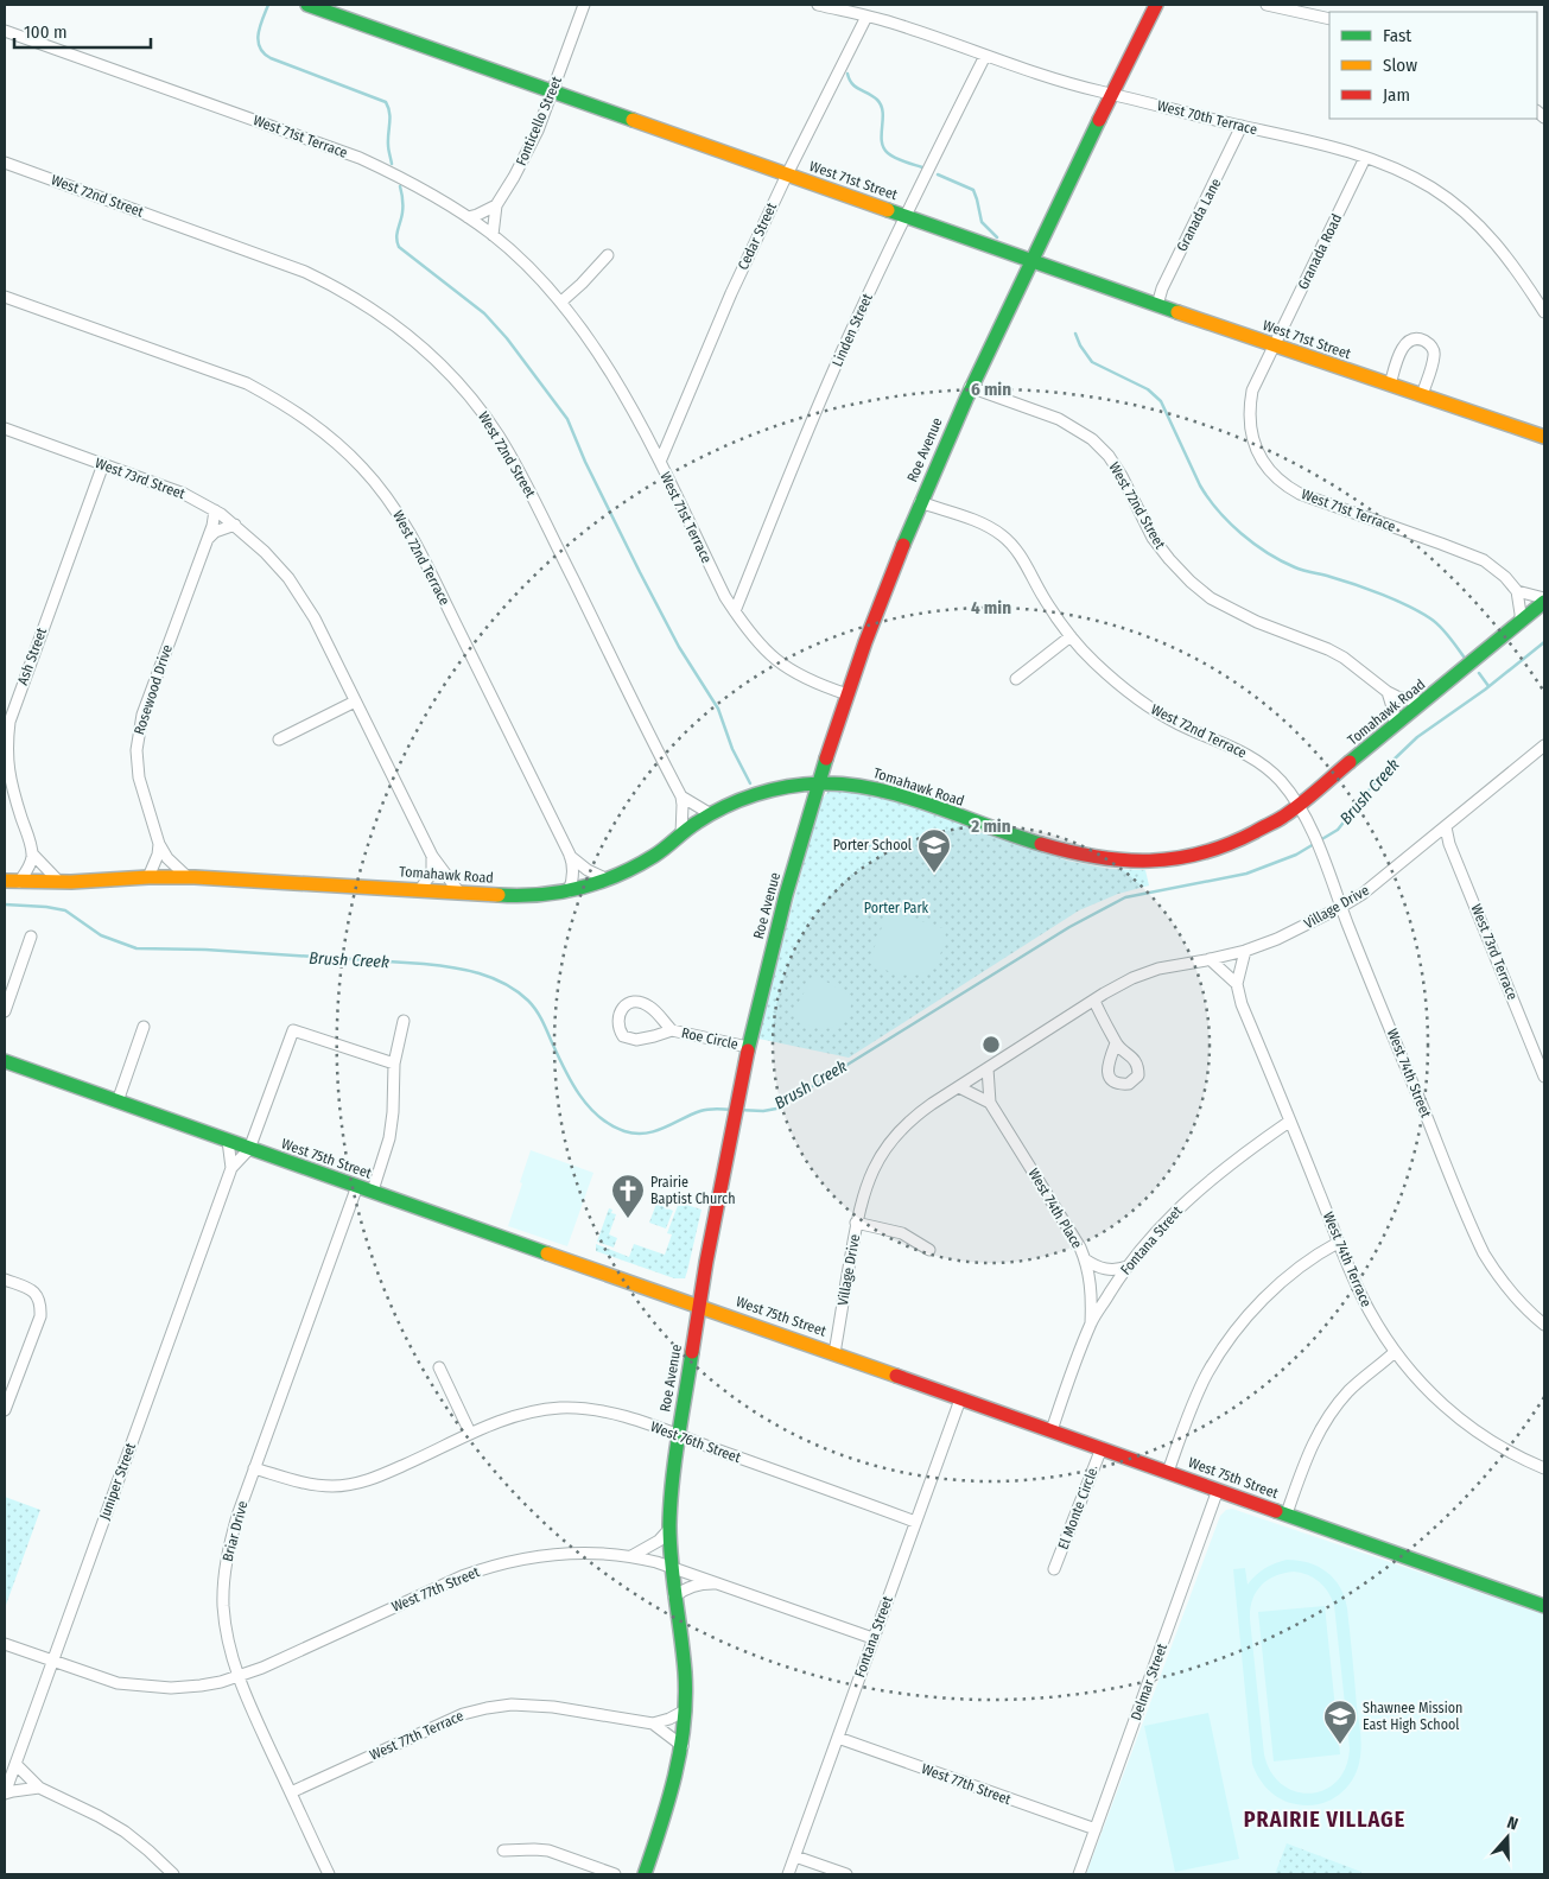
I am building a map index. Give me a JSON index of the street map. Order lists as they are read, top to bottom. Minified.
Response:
{"streets":{"main road":["West 71st Street","Roe Avenue","Tomahawk Road","West 75th Street"],"street":["West 70th Terrace","Fonticello Street","West 71st Terrace","West 72nd Street","Granada Lane","Cedar Street","Granada Road","Linden Street","West 73rd Street","West 72nd Terrace","Ash Street","Rosewood Drive","Village Drive","West 73rd Terrace","Roe Circle","West 74th Street","West 74th Place","Fontana Street","West 74th Terrace","West 76th Street","Juniper Street","El Monte Circle","Briar Drive","West 77th Street","Delmar Street","West 77th Terrace"]},"crossings":[["West 70th Terrace","Granada Lane"],["West 70th Terrace","Cedar Street"],["West 70th Terrace","Granada Road"],["West 70th Terrace","Linden Street"],["West 70th Terrace","Roe Avenue"],["Fonticello Street","West 71st Terrace"],["Fonticello Street","West 71st Street"],["West 71st Terrace","West 71st Street"],["West 71st Terrace","Cedar Street"],["West 71st Terrace","Granada Road"],["West 71st Terrace","Linden Street"],["West 71st Terrace","Roe Avenue"],["West 71st Street","Granada Lane"],["West 71st Street","Cedar Street"],["West 71st Street","Granada Road"],["West 71st Street","Linden Street"],["West 71st Street","Roe Avenue"],["West 72nd Street","Roe Avenue"],["West 72nd Street","Tomahawk Road"],["Roe Avenue","West 72nd Terrace"],["Roe Avenue","Tomahawk Road"],["Roe Avenue","Roe Circle"],["Roe Avenue","West 75th Street"],["Roe Avenue","West 76th Street"],["Roe Avenue","West 77th Street"],["Roe Avenue","West 77th Terrace"],["West 73rd Street","Ash Street"],["West 73rd Street","Rosewood Drive"],["West 73rd Street","Tomahawk Road"],["West 72nd Terrace","Tomahawk Road"],["West 72nd Terrace","West 74th Street"],["Ash Street","Tomahawk Road"],["Rosewood Drive","Tomahawk Road"],["Tomahawk Road","West 74th Street"],["Village Drive","West 73rd Terrace"],["Village Drive","West 74th Street"],["Village Drive","West 75th Street"],["Village Drive","West 74th Place"],["Village Drive","West 74th Terrace"],["West 75th Street","Fontana Street"],["West 75th Street","Juniper Street"],["West 75th Street","El Monte Circle"],["West 75th Street","Briar Drive"],["West 75th Street","Delmar Street"],["West 74th Place","Fontana Street"],["Fontana Street","West 74th Terrace"],["Fontana Street","West 76th Street"],["Fontana Street","West 77th Street"],["West 76th Street","Briar Drive"],["Juniper Street","West 77th Street"],["Briar Drive","West 77th Street"],["Briar Drive","West 77th Terrace"],["West 77th Street","Delmar Street"]],"districts":["PRAIRIE VILLAGE"],"water":["Brush Creek"],"parks":["Porter Park"],"places":{"school or university":["Porter School","Shawnee Mission East High School"],"church":["Prairie Baptist Church"]},"legend":["Fast","Slow","Jam"],"scale_bar":"100 m","north":"top","rings":["6 min","4 min","2 min"]}
